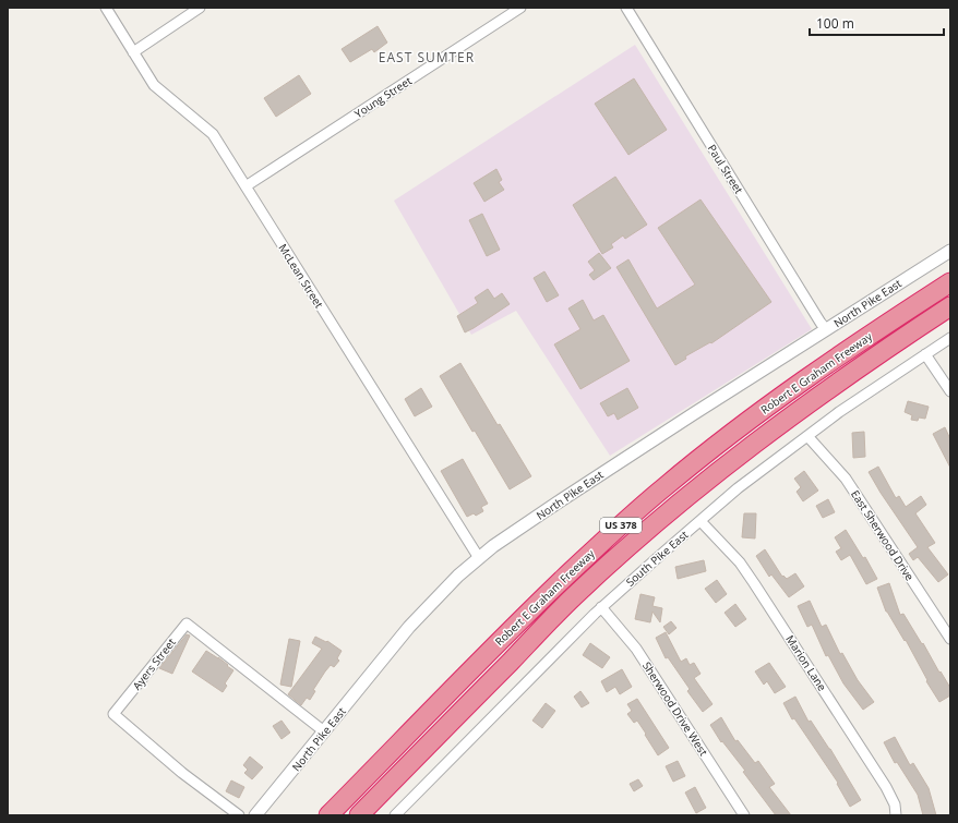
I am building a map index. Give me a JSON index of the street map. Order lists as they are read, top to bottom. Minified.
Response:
{"streets":{"highway":["Robert E Graham Freeway","US 378"],"street":["Young Street","Paul Street","McLean Street","North Pike East","East Sherwood Drive","South Pike East","Marion Lane","Ayers Street","Sherwood Drive West"]},"crossings":[["Young Street","McLean Street"],["Paul Street","North Pike East"],["McLean Street","North Pike East"],["North Pike East","Ayers Street"],["East Sherwood Drive","South Pike East"],["South Pike East","Marion Lane"],["South Pike East","Sherwood Drive West"]],"districts":["EAST SUMTER"],"scale_bar":"100 m"}
